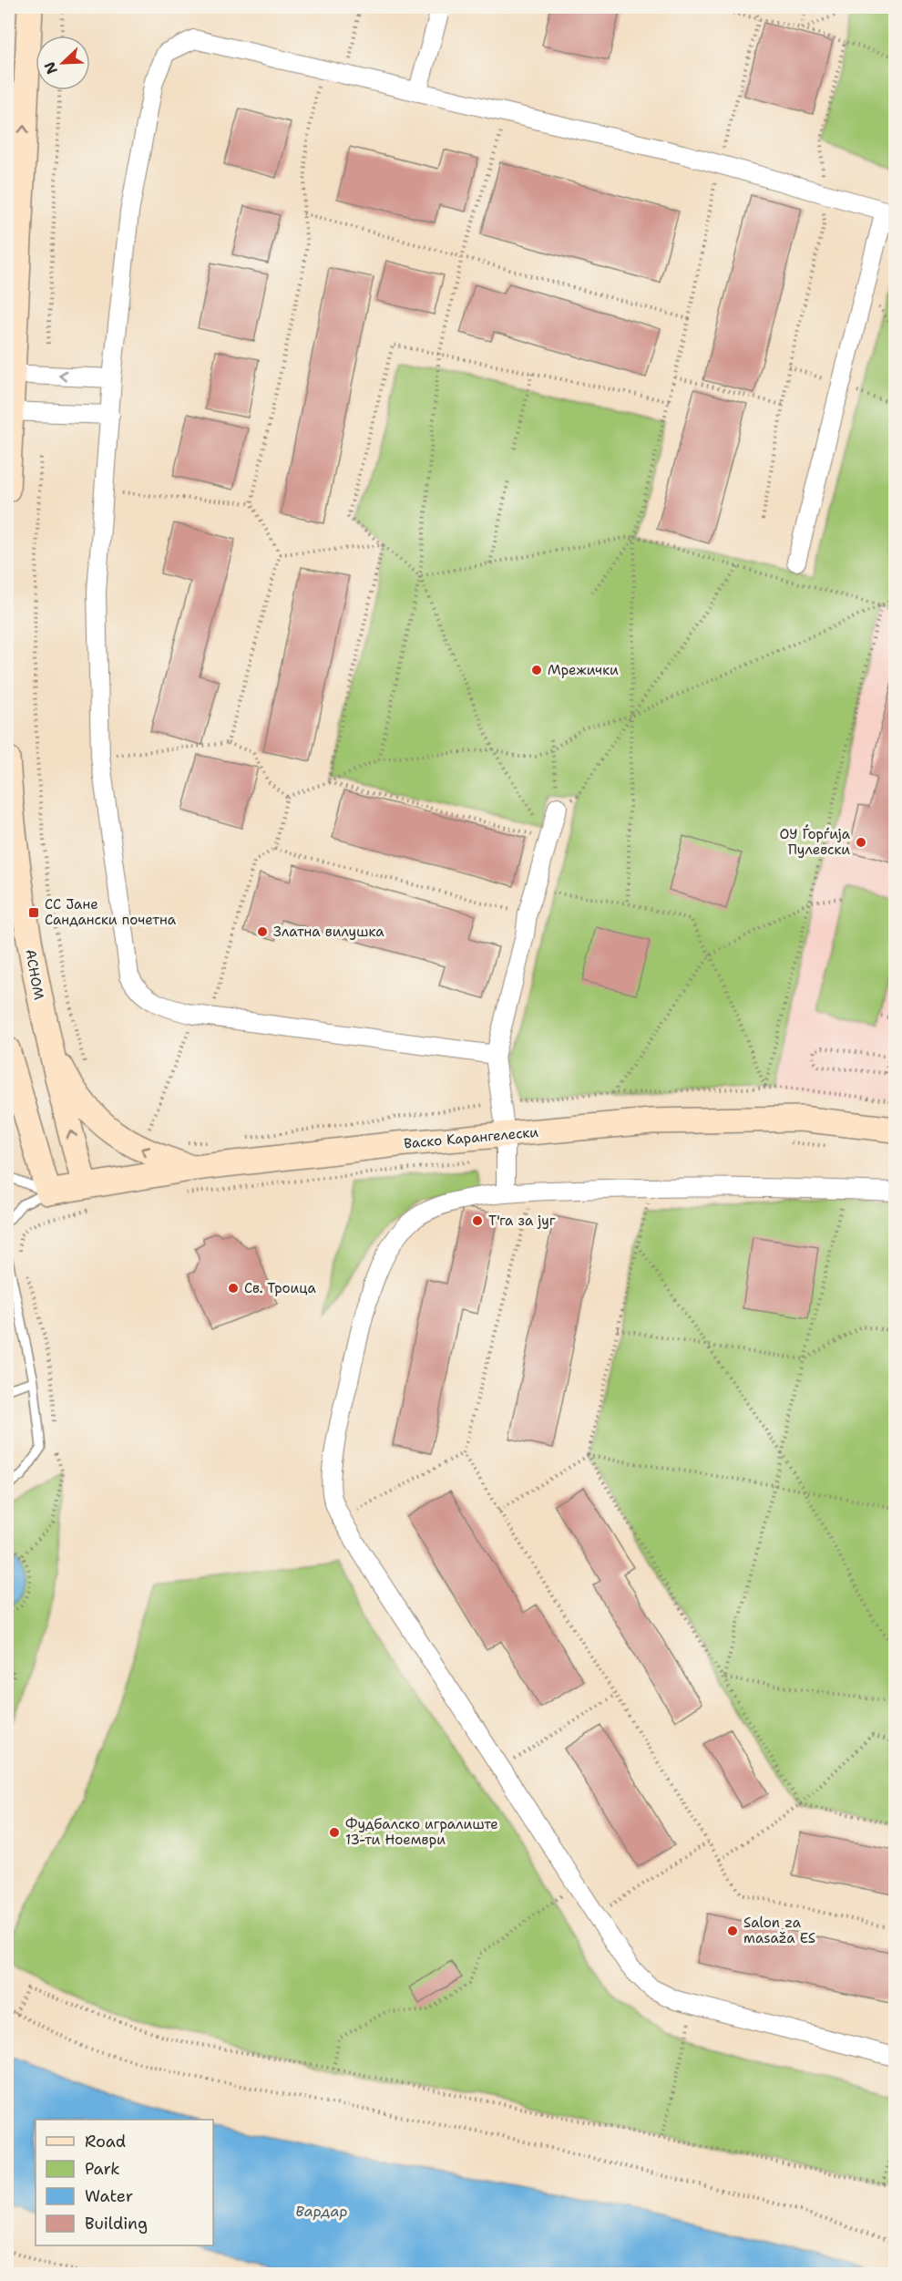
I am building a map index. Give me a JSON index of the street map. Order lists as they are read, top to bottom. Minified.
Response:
{"streets":{"street":["АСНОМ","Васко Карангелески"]},"crossings":[["АСНОМ","Васко Карангелески"]],"water":["Вардар"],"places":{"other":["Мрежички","ОУ Ѓорѓија Пулевски","Златна вилушка","Т'га за југ","Св. Троица","Фудбалско игралиште 13-ти Ноември","Salon za masaža ES"],"transit":["СС Јане Сандански почетна"]},"legend":["Road","Park","Water","Building"],"north":"bottom left"}
